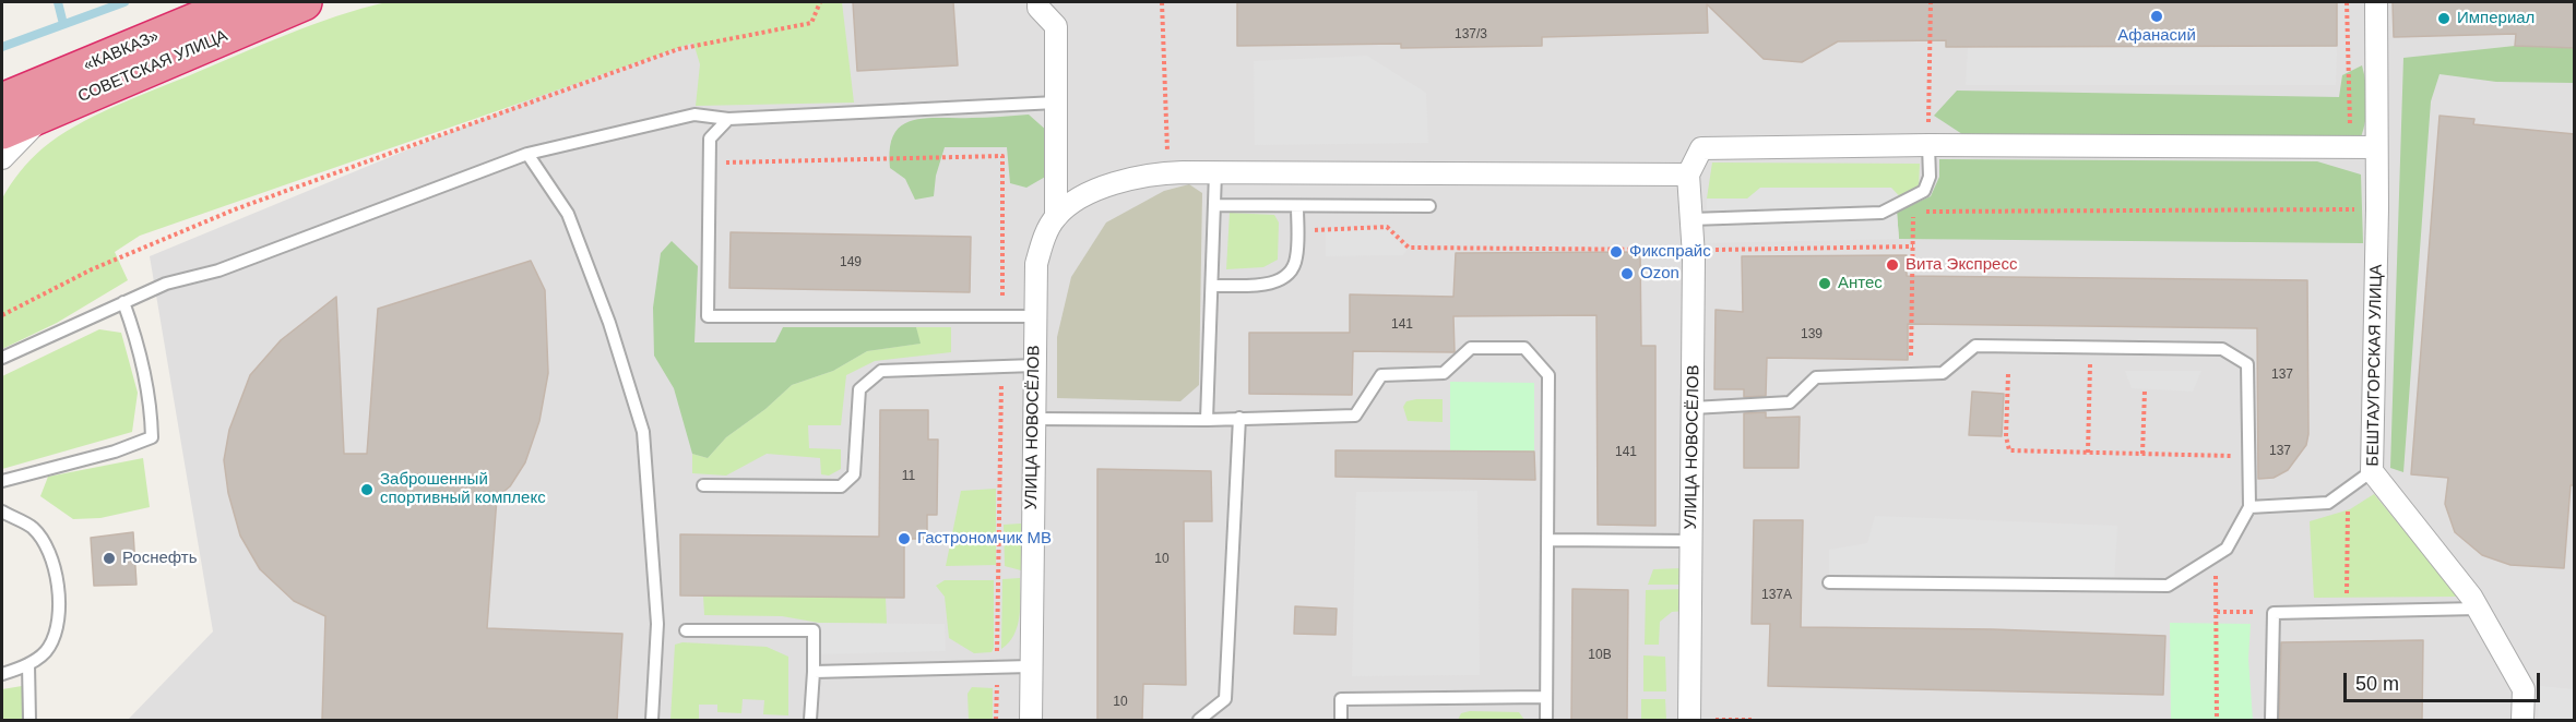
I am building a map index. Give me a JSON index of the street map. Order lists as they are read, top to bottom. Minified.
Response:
{"streets":{"highway":["«КАВКАЗ»","СОВЕТСКАЯ УЛИЦА"],"street":["БЕШТАУГОРСКАЯ УЛИЦА","УЛИЦА НОВОСЁЛОВ"]},"places":["Афанасий","Империал","Фикспрайс","Вита Экспресс","Ozon","Антес","Заброшенный спортивный комплекс","Гастрономчик МВ","Роснефть"],"house_numbers":["137/3","149","141","139","137","137","141","11","10","137А","10В","10"],"scale_bar":"50 m"}
